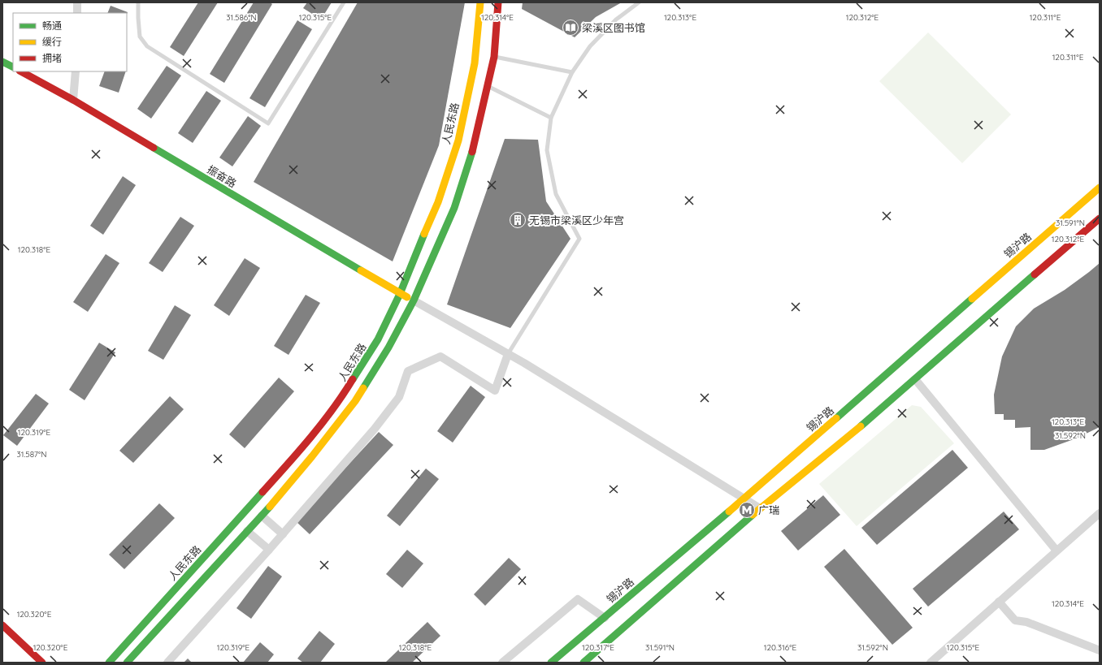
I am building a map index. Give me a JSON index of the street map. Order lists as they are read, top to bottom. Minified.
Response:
{"streets":{"main road":["人民东路","振奋路","锡沪路"]},"crossings":[["人民东路","振奋路"]],"places":{"library":["梁溪区图书馆"],"building":["无锡市梁溪区少年宫"],"metro station":["广瑞"]},"legend":["畅通","缓行","拥堵"],"coordinates":["31.586°N","120.315°E","120.314°E","120.313°E","120.312°E","120.311°E","31.591°N","120.318°E","120.319°E","31.592°N","31.587°N","120.320°E","120.317°E","120.316°E"]}
